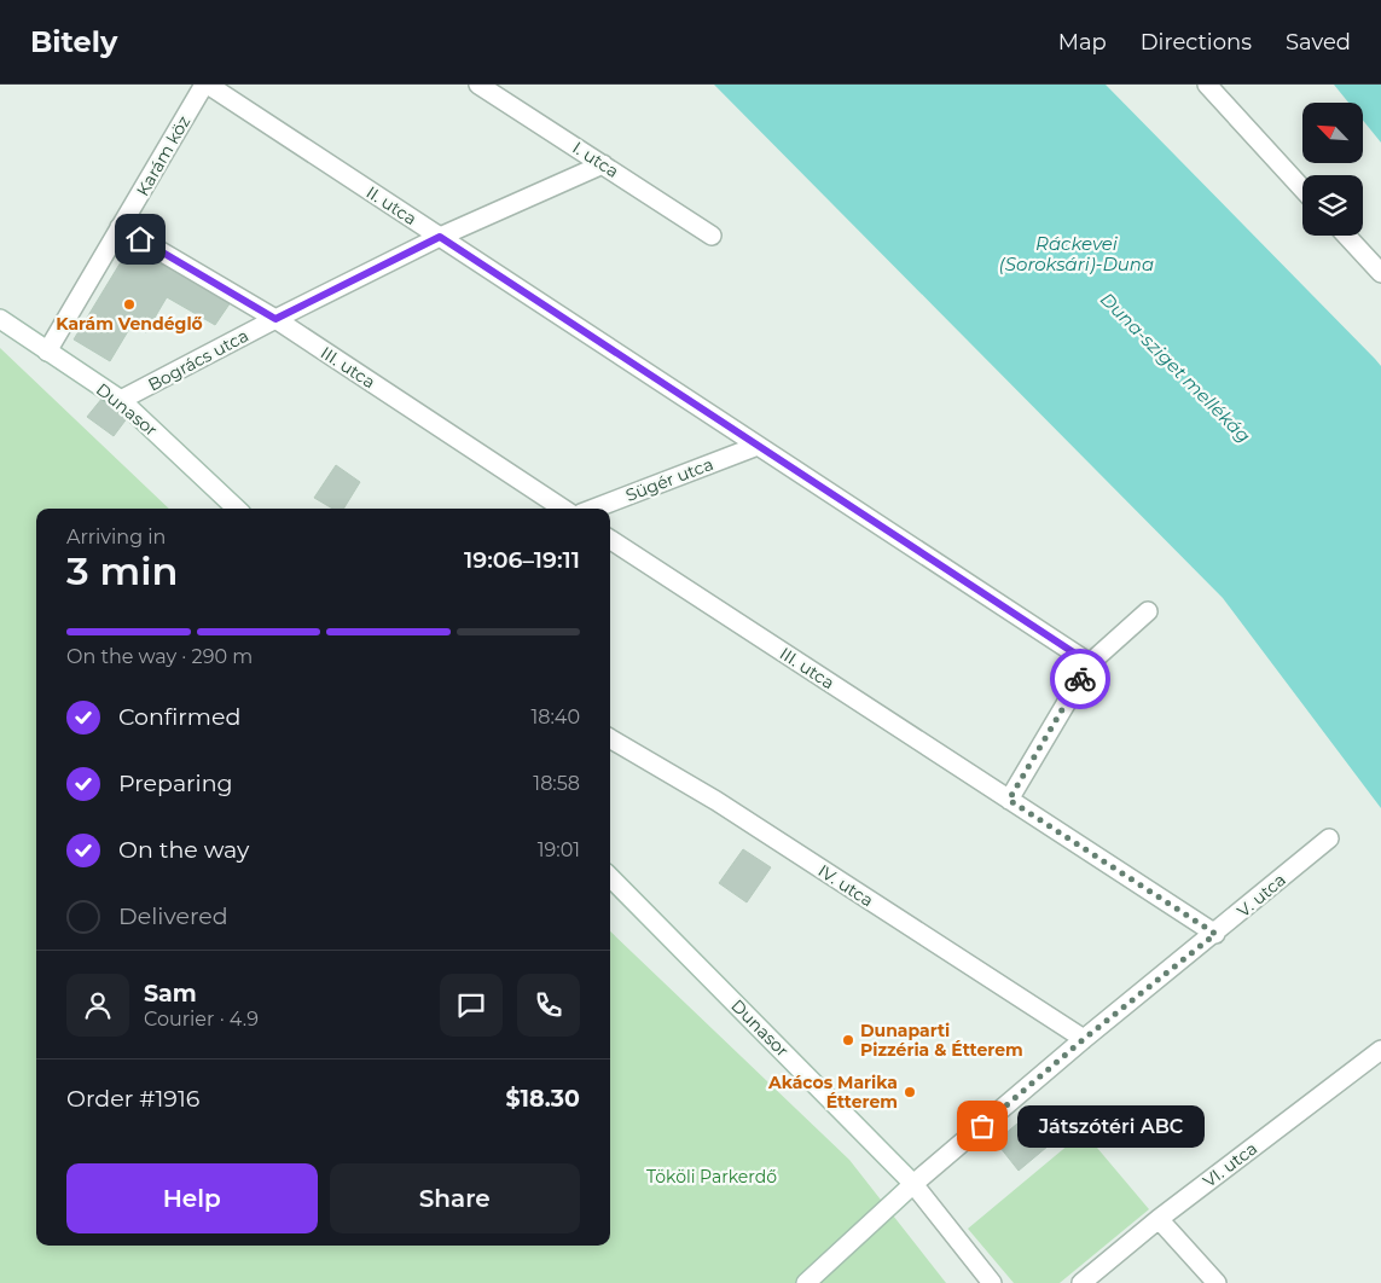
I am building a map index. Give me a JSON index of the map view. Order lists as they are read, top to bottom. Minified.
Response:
{"streets":{"street":["Karám köz","I. utca","II. utca","Bogrács utca","III. utca","Dunasor","Sügér utca","IV. utca","V. utca","VI. utca"]},"crossings":[["Karám köz","II. utca"],["Karám köz","III. utca"],["Karám köz","Dunasor"],["I. utca","Bogrács utca"],["II. utca","Bogrács utca"],["II. utca","Sügér utca"],["Bogrács utca","III. utca"],["Bogrács utca","Dunasor"],["III. utca","V. utca"],["Dunasor","V. utca"],["IV. utca","V. utca"]],"water":["Ráckevei (Soroksári)-Duna","Duna-sziget mellékág"],"parks":["Tököli Parkerdő"],"places":["Karám Vendéglő","Dunaparti Pizzéria & Étterem","Akácos Marika Étterem","Játszótéri ABC"],"north":"top left","page":{"header":"Bitely","nav":["Map","Directions","Saved"],"heading":["3 min","Arriving in","19:06–19:11"],"panel":["Sam","Courier · 4.9","Order #1916","$18.30"],"bar":"On the way · 290 m","list":[["Confirmed","18:40"],["Preparing","18:58"],["On the way","19:01"],"Delivered"],"bubble":"Játszótéri ABC","buttons":["Help","Share"]}}
